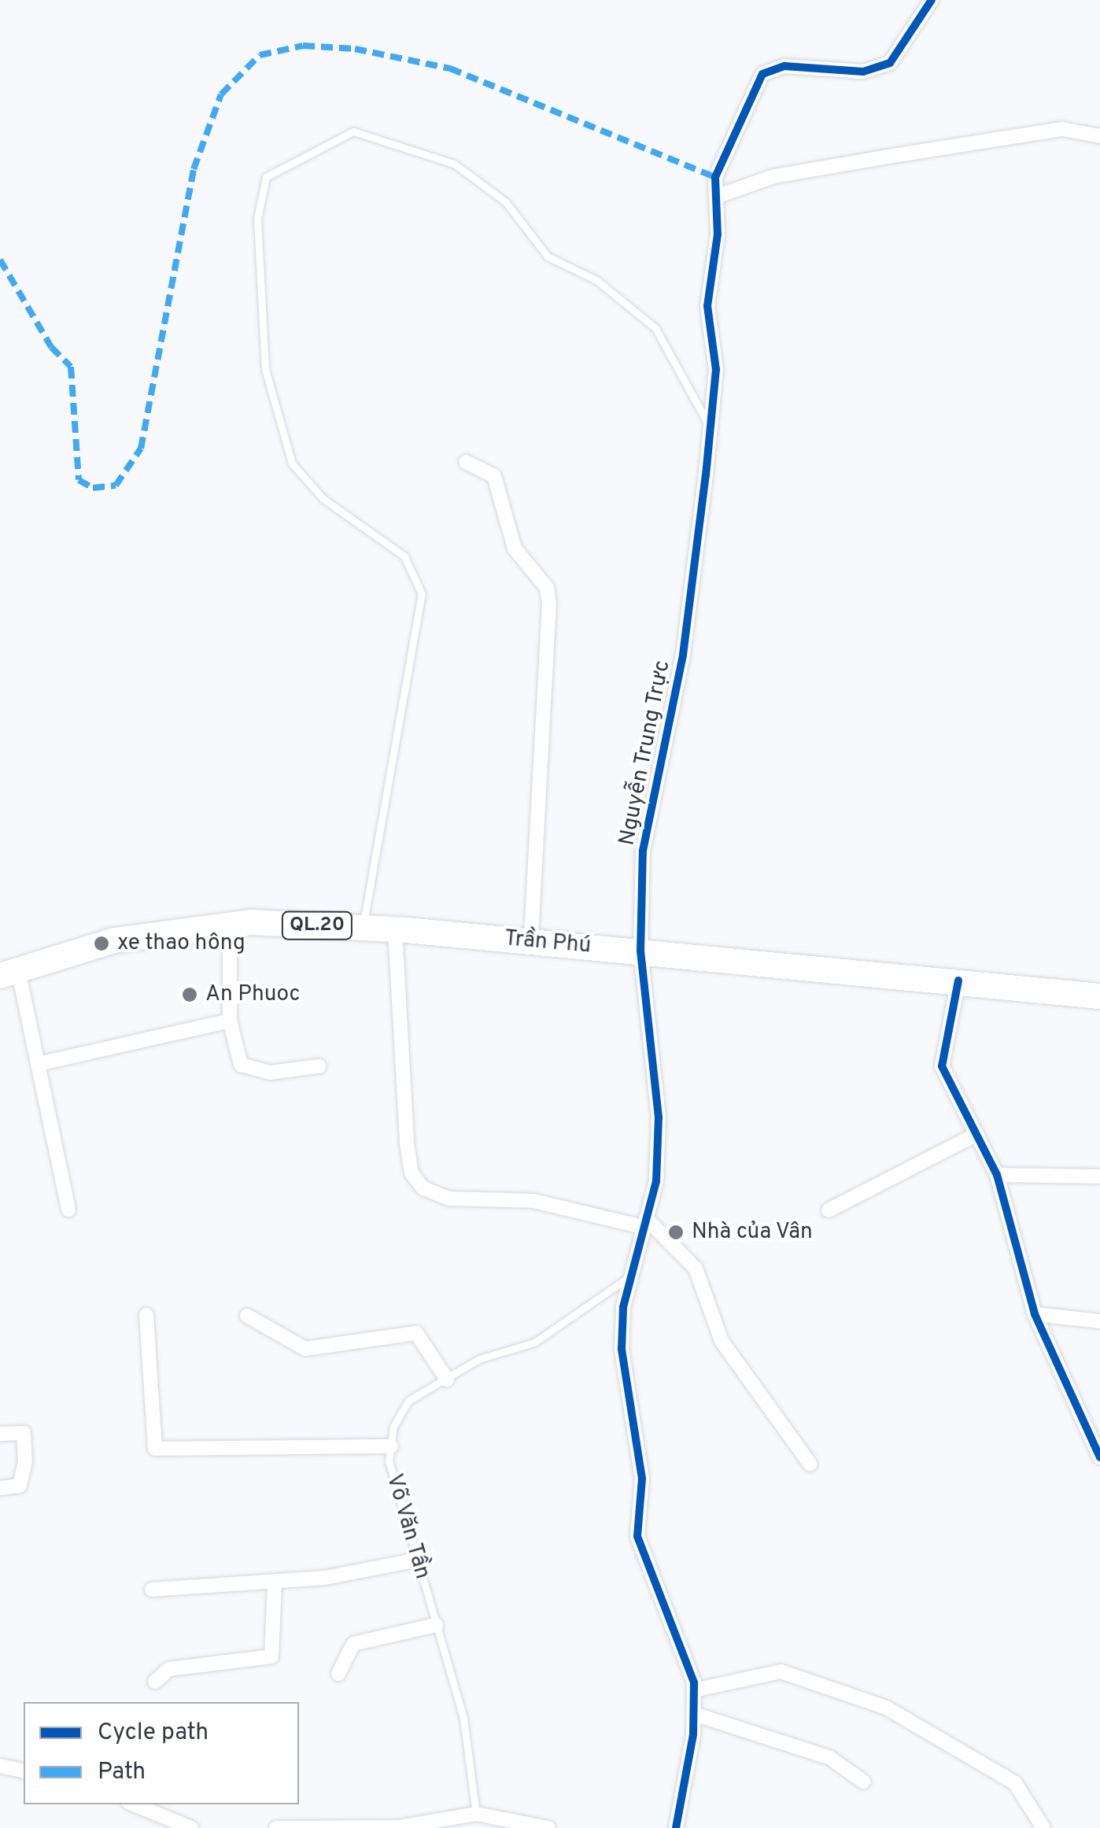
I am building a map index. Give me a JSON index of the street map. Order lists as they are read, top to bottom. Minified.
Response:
{"streets":{"highway":["QL.20","Trần Phú"],"street":["Nguyễn Trung Trực"],"lane":["Võ Văn Tần"]},"crossings":[["Nguyễn Trung Trực","Trần Phú"],["Nguyễn Trung Trực","Võ Văn Tần"]],"places":["xe thao hông","An Phuoc","Nhà của Vân"],"legend":["Cycle path","Path"]}
